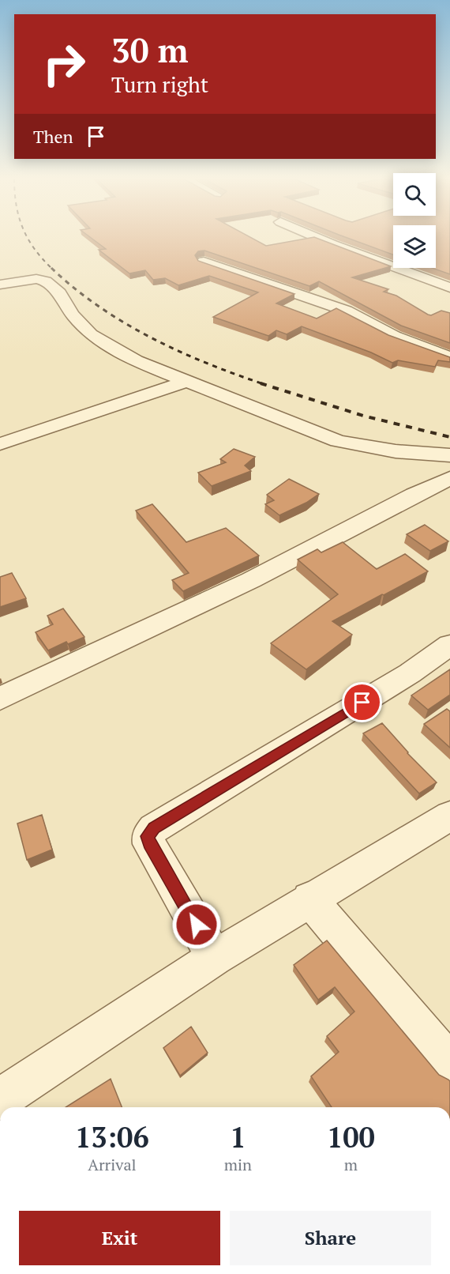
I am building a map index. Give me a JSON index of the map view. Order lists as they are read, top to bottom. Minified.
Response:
{"page":{"turn":["30 m","Turn right"],"then":"Then","eta":["13:06","Arrival","1","min","100","m"],"buttons":["Exit","Share"]}}
